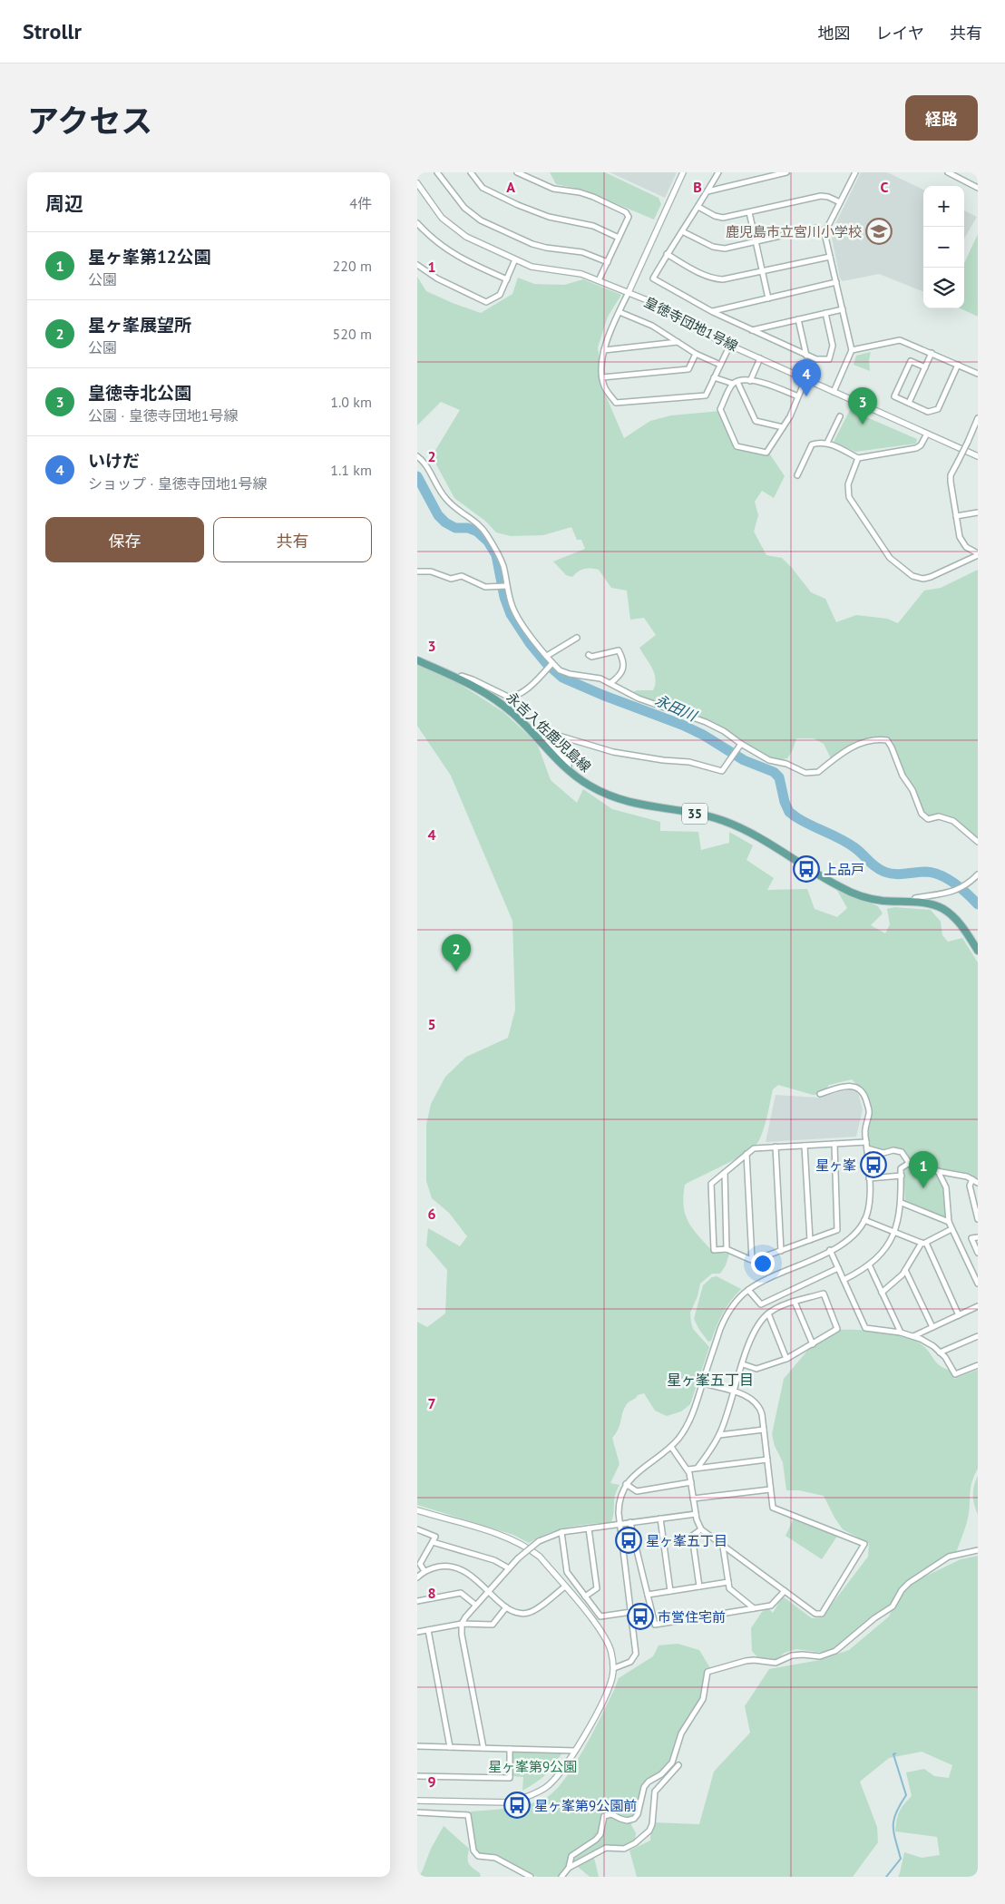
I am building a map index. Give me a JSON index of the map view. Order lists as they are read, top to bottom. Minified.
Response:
{"streets":{"main road":["永吉入佐鹿児島線","35"],"street":["皇徳寺団地1号線"]},"districts":["星ヶ峯五丁目"],"water":["永田川"],"parks":["星ヶ峯第9公園"],"places":{"school or university":["鹿児島市立宮川小学校"],"bus stop":["上品戸","星ヶ峯","星ヶ峯五丁目","市営住宅前","星ヶ峯第9公園前"]},"page":{"header":"Strollr","nav":["地図","レイヤ","共有"],"title":"アクセス","buttons":["経路",["保存","共有"]],"heading":["周辺","4件"],"map_buttons":["+","−"],"list":[{"mark":"1","name":"星ヶ峯第12公園","note":"公園","value":"220 m"},{"mark":"2","name":"星ヶ峯展望所","note":"公園","value":"520 m"},{"mark":"3","name":"皇徳寺北公園","note":"公園 · 皇徳寺団地1号線","value":"1.0 km"},{"mark":"4","name":"いけだ","note":"ショップ · 皇徳寺団地1号線","value":"1.1 km"}],"pins":["4","3","2","1"]},"grid":{"columns":["A","B","C"],"rows":["1","2","3","4","5","6","7","8","9"]}}
